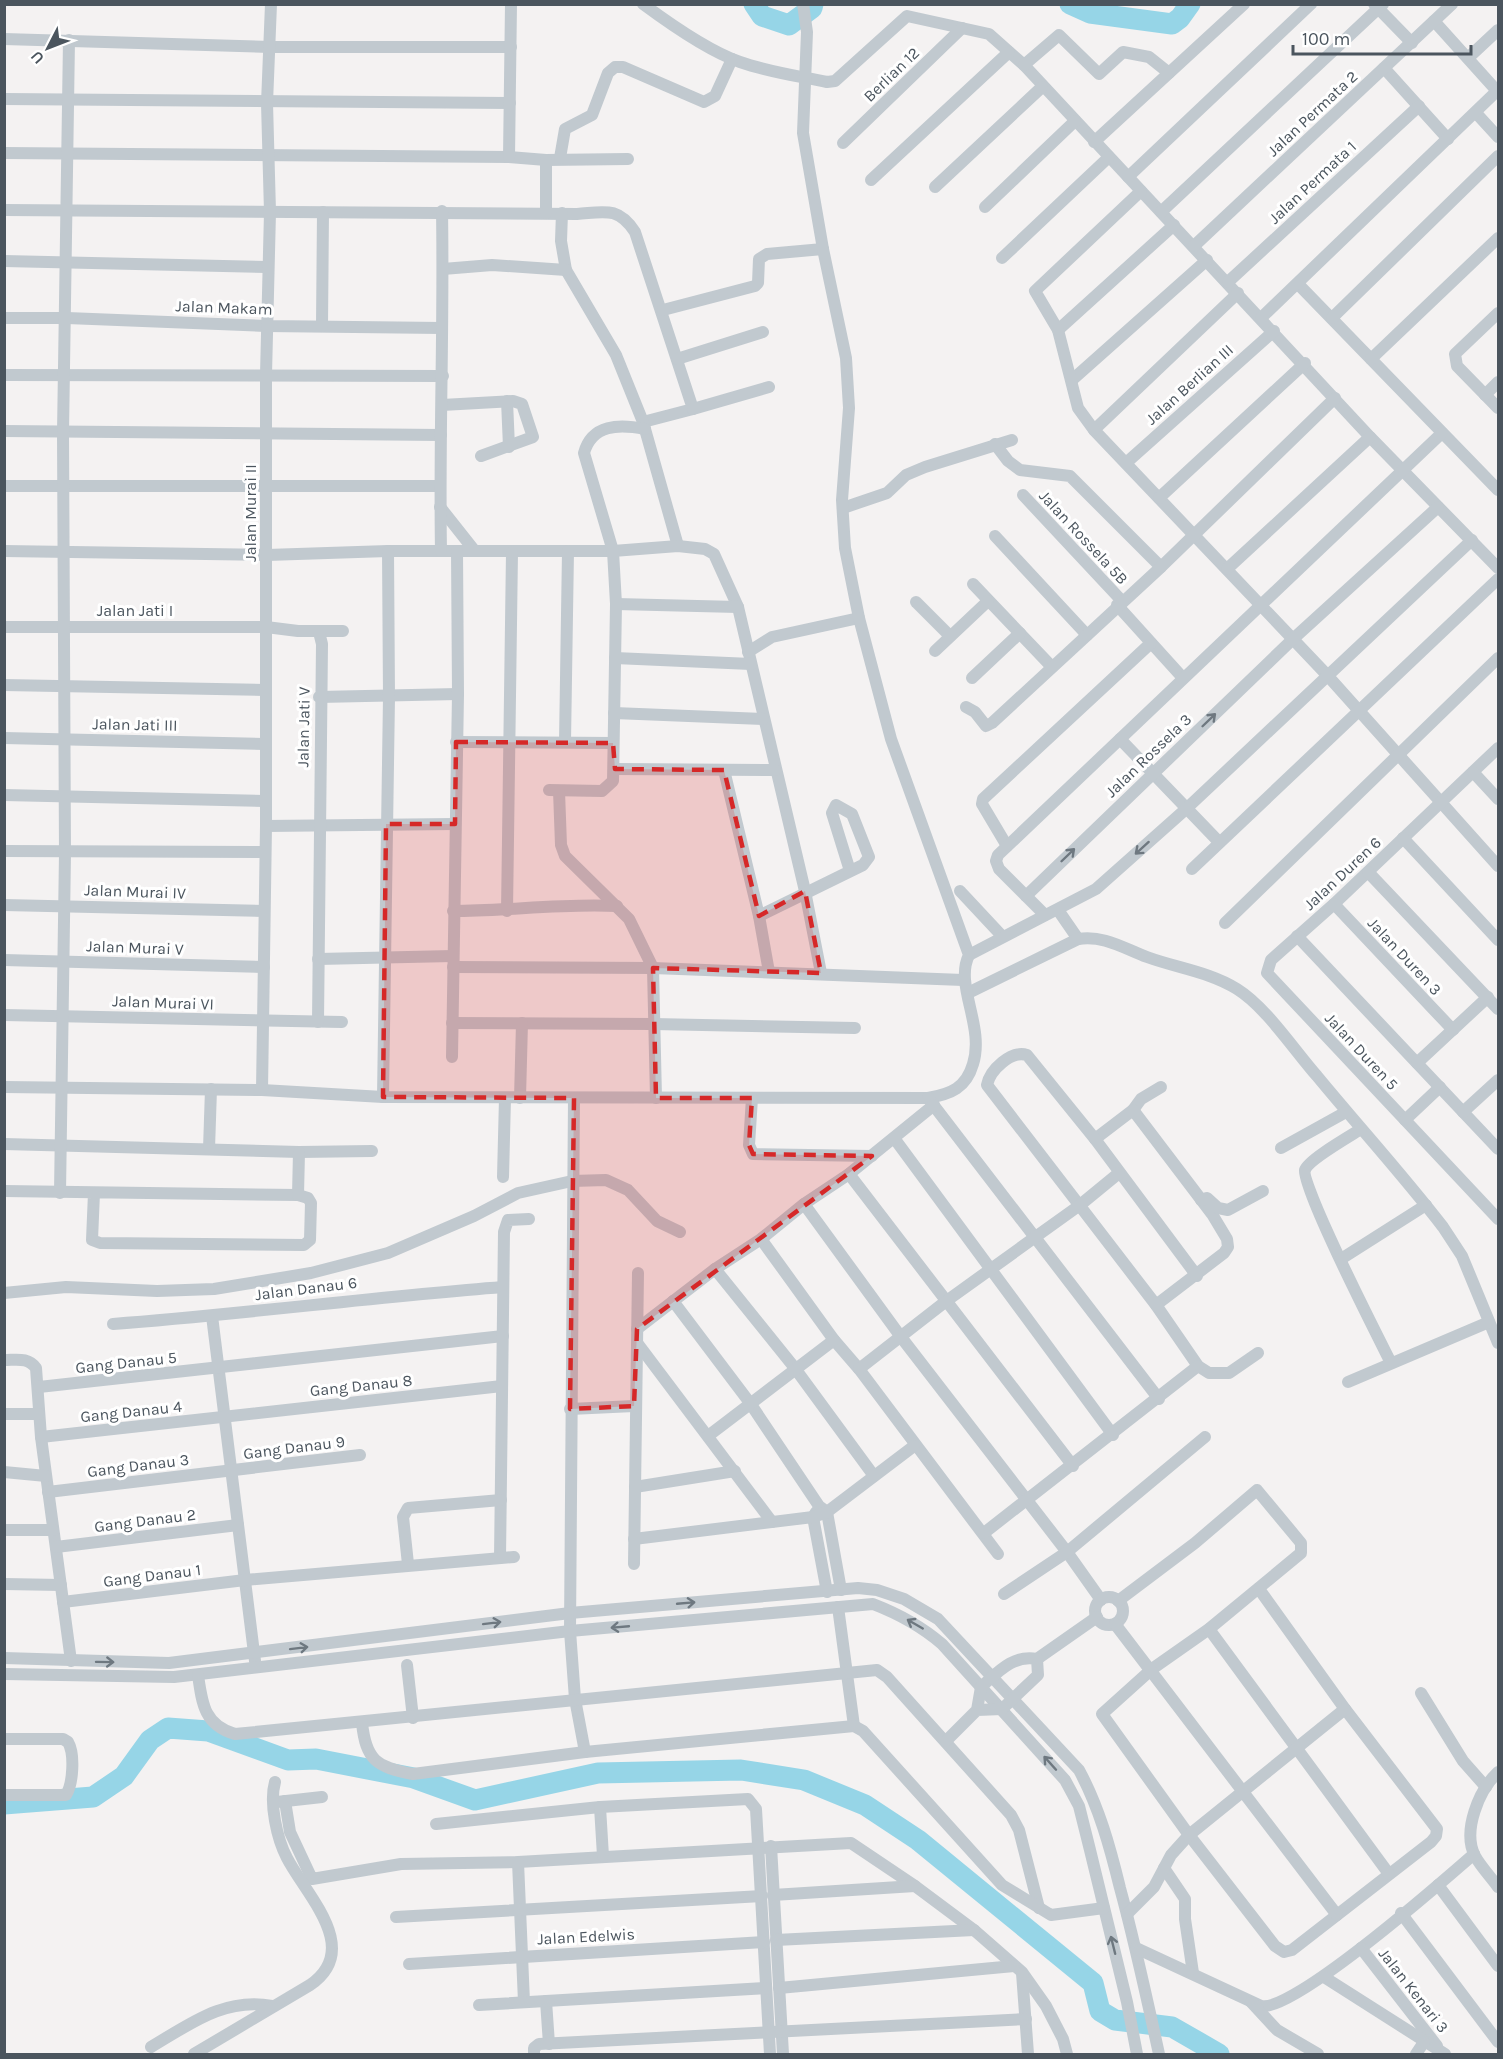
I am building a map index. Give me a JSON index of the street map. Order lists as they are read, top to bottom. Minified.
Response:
{"streets":{"street":["Berlian 12","Jalan Permata 2","Jalan Permata 1","Jalan Makam","Jalan Berlian III","Jalan Murai II","Jalan Rossela 5B","Jalan Jati I","Jalan Jati III","Jalan Jati V","Jalan Rossela 3","Jalan Duren 6","Jalan Murai IV","Jalan Murai V","Jalan Duren 3","Jalan Murai VI","Jalan Duren 5","Jalan Danau 6","Gang Danau 5","Gang Danau 8","Gang Danau 4","Gang Danau 9","Gang Danau 3","Gang Danau 2","Gang Danau 1","Jalan Edelwis","Jalan Kenari 3"]},"crossings":[["Jalan Makam","Jalan Murai II"],["Jalan Murai II","Jalan Jati I"],["Jalan Murai II","Jalan Jati III"],["Jalan Murai II","Jalan Murai IV"],["Jalan Murai II","Jalan Murai V"],["Jalan Murai II","Jalan Murai VI"],["Jalan Jati I","Jalan Jati V"],["Jalan Jati V","Jalan Murai VI"],["Jalan Duren 6","Jalan Duren 3"],["Jalan Duren 6","Jalan Duren 5"],["Gang Danau 8","Gang Danau 4"],["Gang Danau 9","Gang Danau 3"]],"scale_bar":"100 m","north":"bottom left"}
